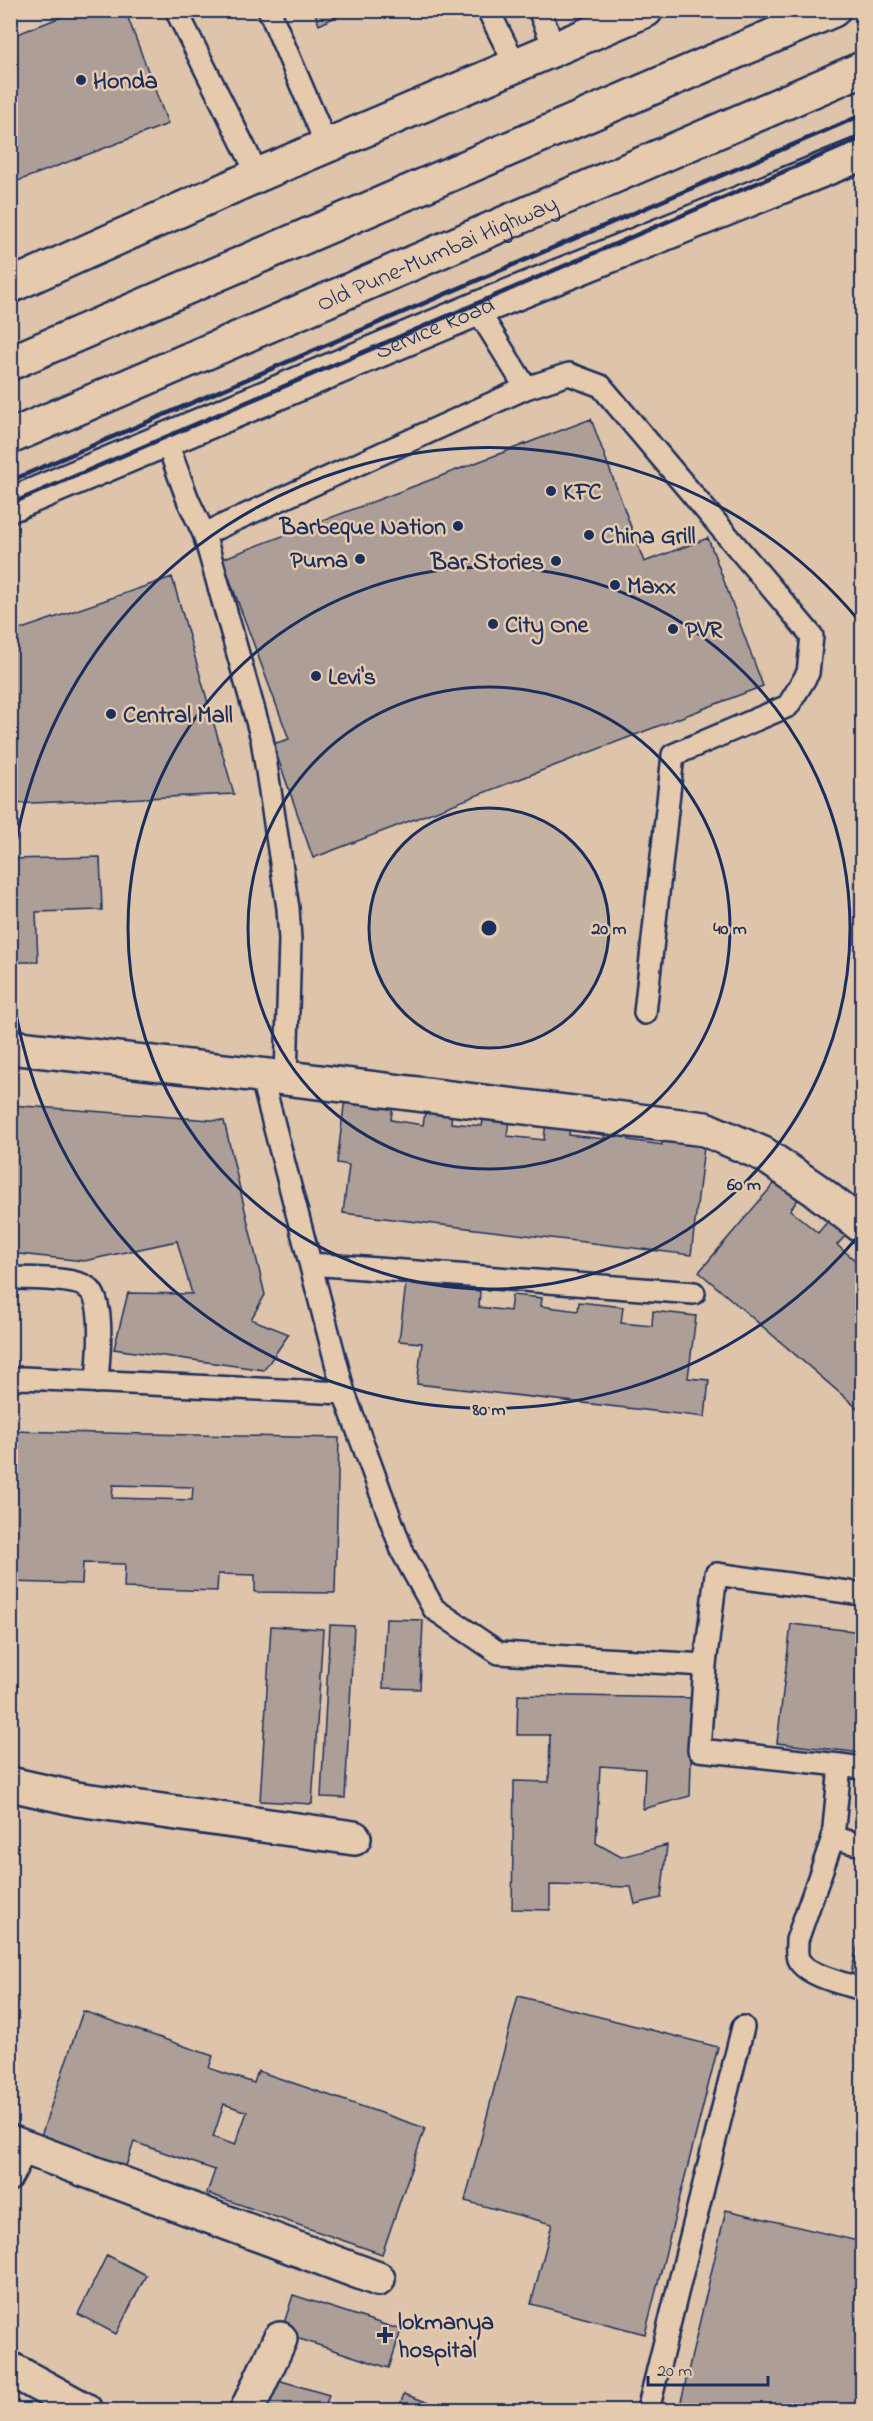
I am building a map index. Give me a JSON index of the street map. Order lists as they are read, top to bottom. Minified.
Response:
{"streets":{"main road":["Old Pune–Mumbai Highway","Service Road"]},"places":{"other":["Honda","KFC","Barbeque Nation","China Grill","Puma","Bar Stories","Maxx","City One","PVR","Levi's","Central Mall"],"health":["lokmanya hospital"]},"scale_bar":"20 m","rings":["20 m","40 m","60 m","80 m"]}
